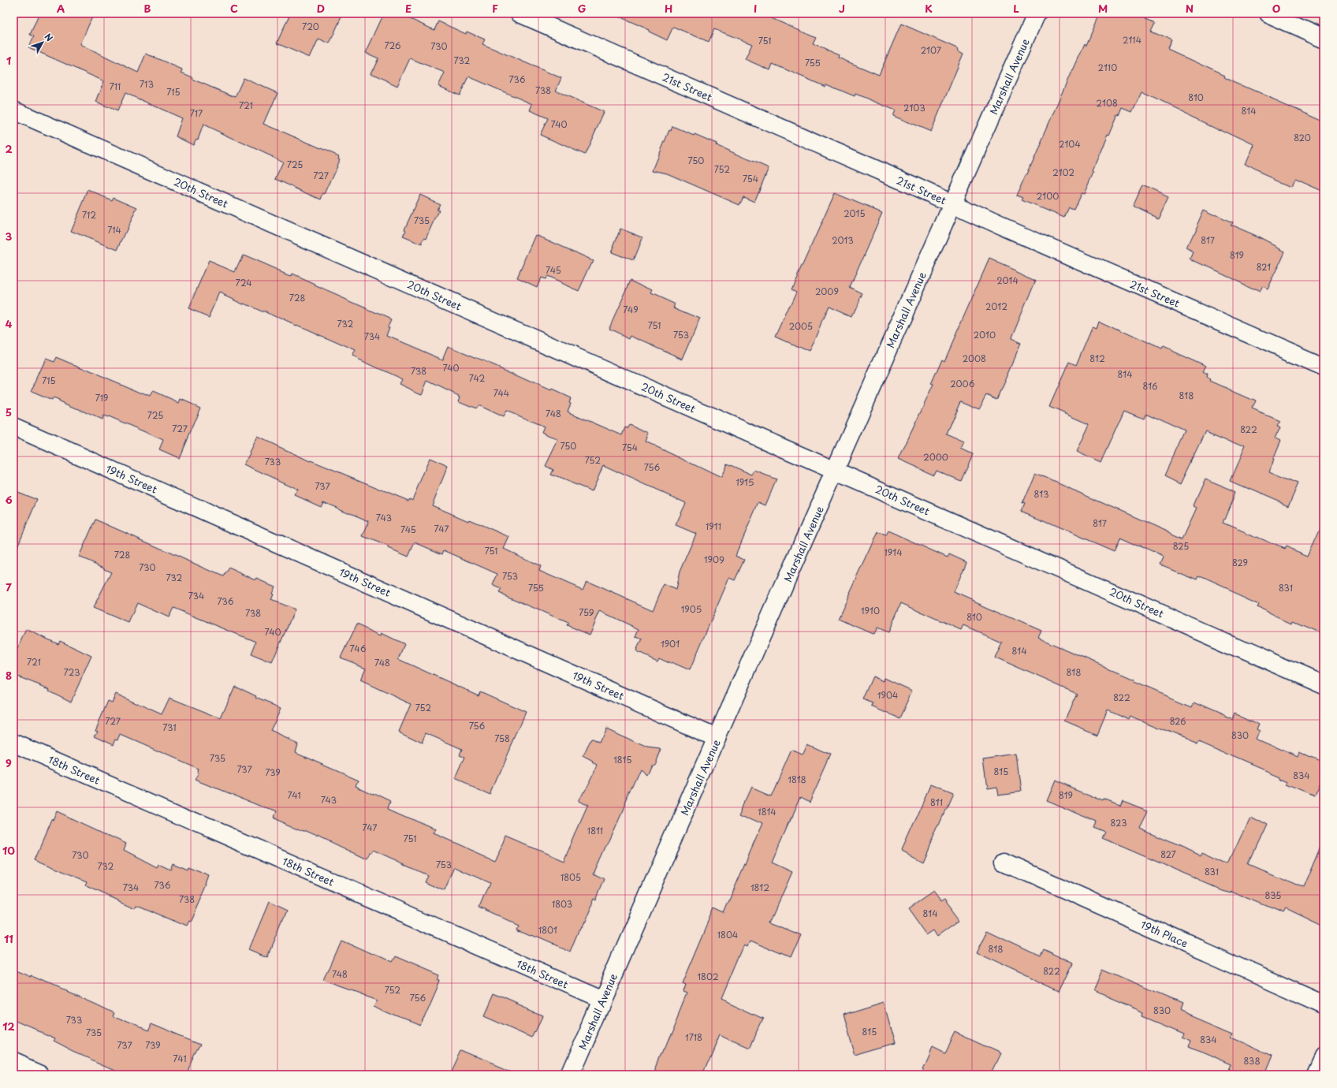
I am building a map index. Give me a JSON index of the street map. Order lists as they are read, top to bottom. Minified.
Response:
{"streets":{"street":["Marshall Avenue","21st Street","20th Street","19th Street","18th Street","19th Place"]},"crossings":[["Marshall Avenue","21st Street"],["Marshall Avenue","20th Street"],["Marshall Avenue","19th Street"],["Marshall Avenue","18th Street"]],"house_numbers":["720","2114","751","726","730","2107","732","755","2110","736","713","711","738","715","810","2108","721","2103","814","717","740","820","2104","750","725","752","2102","727","754","2100","2015","712","735","714","2013","817","819","821","745","2014","724","2009","728","2012","749","732","751","2005","753","2010","734","2008","812","740","738","814","742","715","2006","816","744","818","719","748","725","727","822","750","754","2000","752","733","756","1915","737","813","743","817","1911","747","745","825","751","1914","728","1909","829","730","753","732","755","831","734","736","1905","1910","759","738","810","740","1901","746","814","721","748","723","818","1904","822","752","727","826","756","731","830","758","735","1815","737","815","739","834","1818","741","819","743","811","1814","823","747","1811","751","827","730","753","732","831","1805","736","734","1812","835","738","1803","814","1801","1804","818","822","748","1802","752","756","830","733","815","735","1718","834","737","739","741","838"],"north":"top right","grid":{"columns":["A","B","C","D","E","F","G","H","I","J","K","L","M","N","O"],"rows":["1","2","3","4","5","6","7","8","9","10","11","12"]}}
